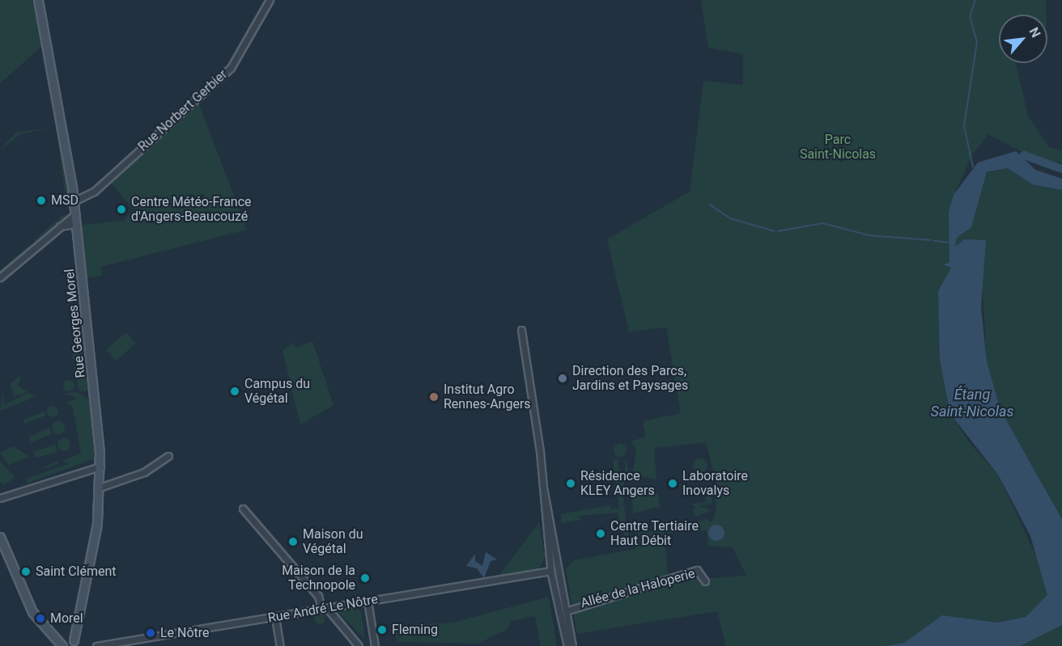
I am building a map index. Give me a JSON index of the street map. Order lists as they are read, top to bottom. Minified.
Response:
{"streets":{"street":["Rue Norbert Gerbier","Rue Georges Morel","Allée de la Haloperie","Rue André Le Nôtre"]},"crossings":[["Rue Norbert Gerbier","Rue Georges Morel"]],"water":["Étang Saint-Nicolas"],"parks":["Parc Saint-Nicolas"],"places":["MSD","Centre Météo-France d'Angers-Beaucouzé","Direction des Parcs, Jardins et Paysages","Campus du Végétal","Institut Agro Rennes-Angers","Résidence KLEY Angers","Laboratoire Inovalys","Centre Tertiaire Haut Débit","Maison du Végétal","Saint Clément","Maison de la Technopole","Morel","Fleming","Le Nôtre"],"north":"top right"}
